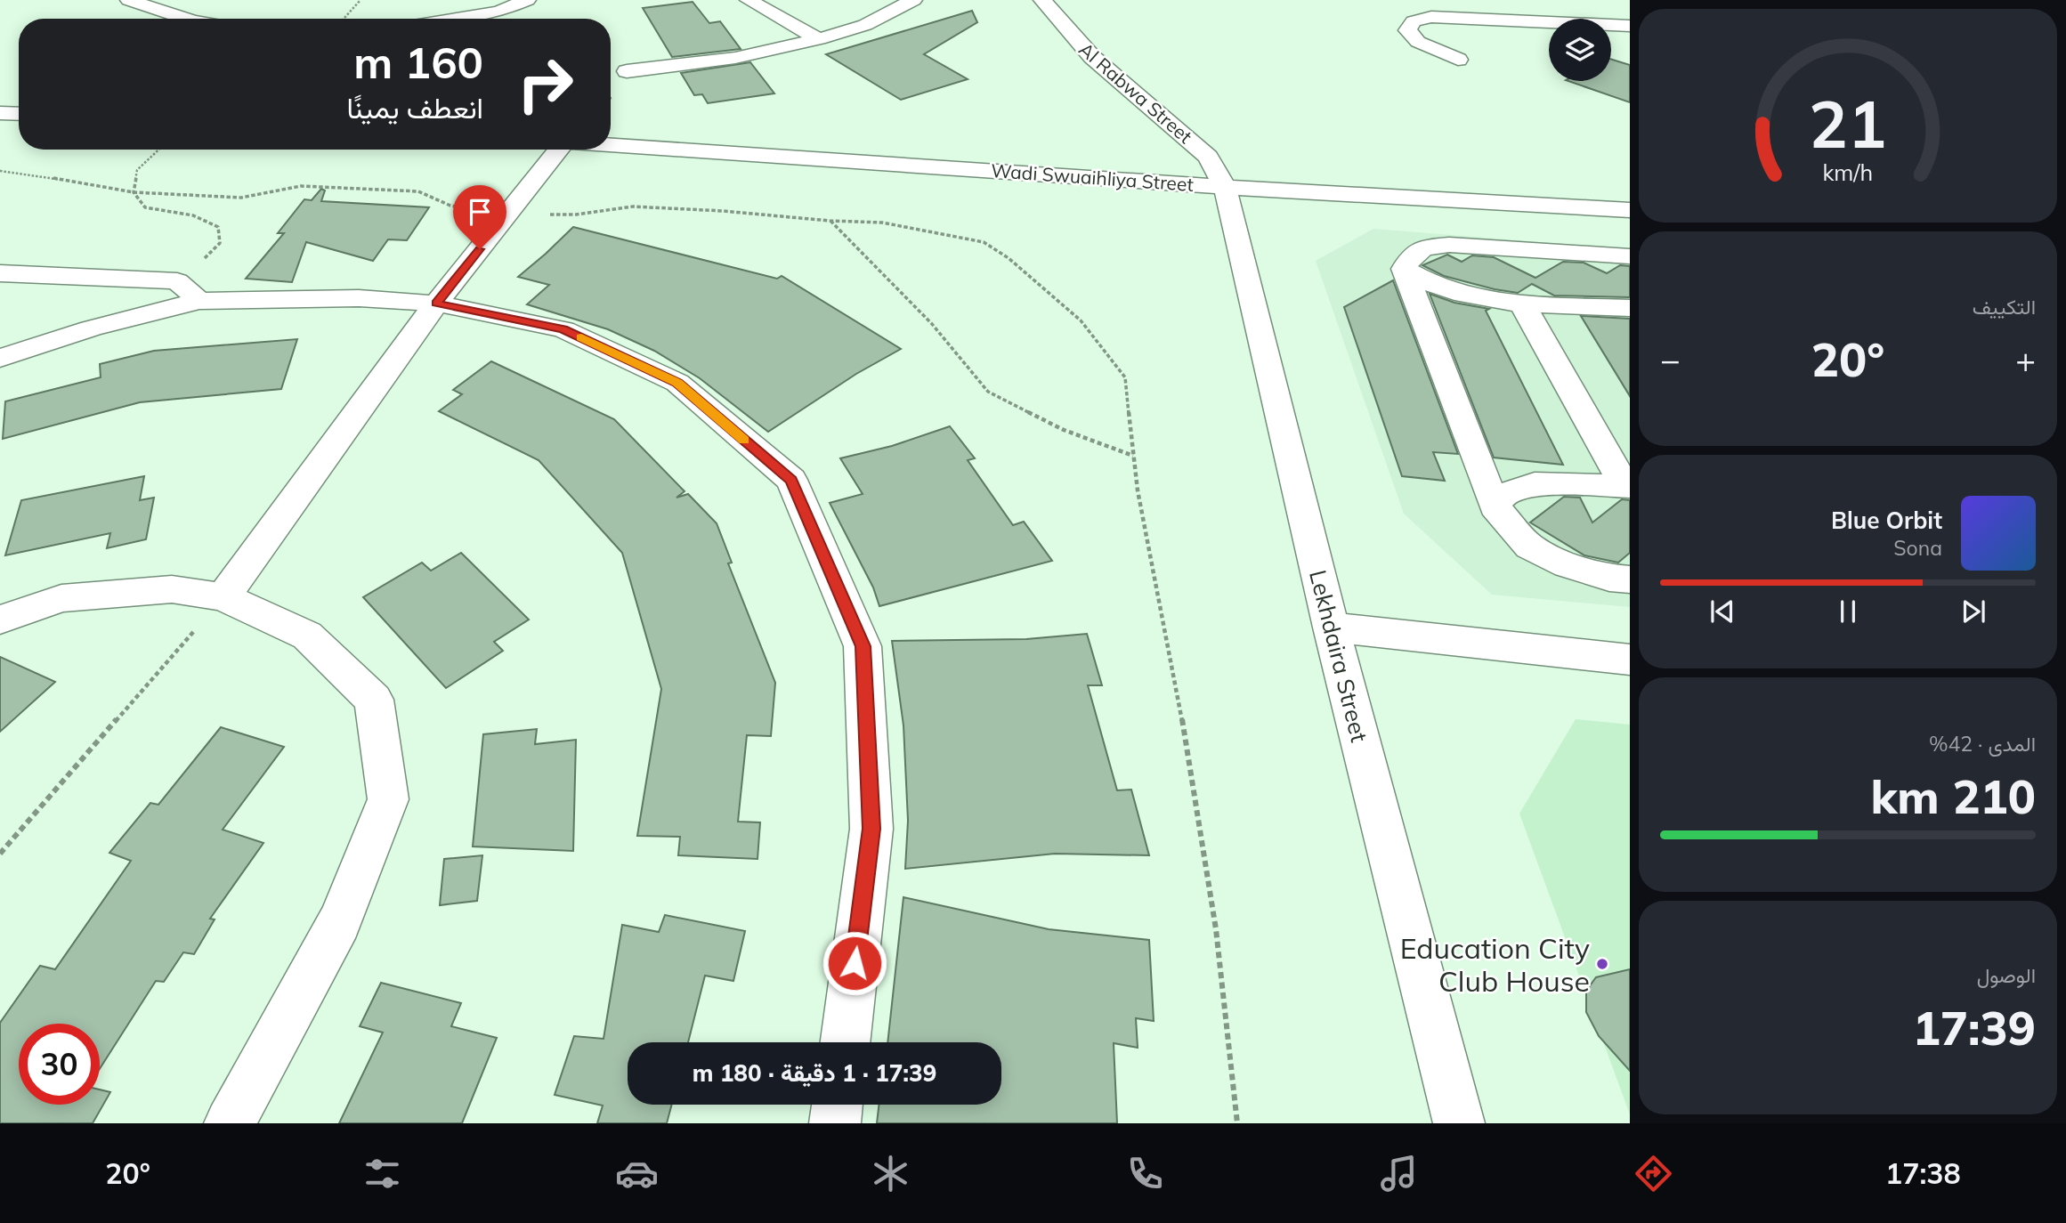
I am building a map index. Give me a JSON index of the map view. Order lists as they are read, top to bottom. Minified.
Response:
{"streets":{"street":["Al Rabwa Street","Wadi Swuaihliya Street","Lekhdaira Street"]},"crossings":[["Al Rabwa Street","Wadi Swuaihliya Street"],["Al Rabwa Street","Lekhdaira Street"],["Wadi Swuaihliya Street","Lekhdaira Street"]],"places":["Education City Club House"],"page":{"turn":["160 m","انعطف يمينًا"],"tile":["التكييف",["المدى · 42%","210 km"],["الوصول","17:39"]],"heat":["−","20°","+"],"song":["Blue Orbit","Sona"],"limit":"30","trip":"17:39 · 1 دقيقة · 180 m","tabs":["17:38","20°"],"gauge":["21","km/h"]}}
